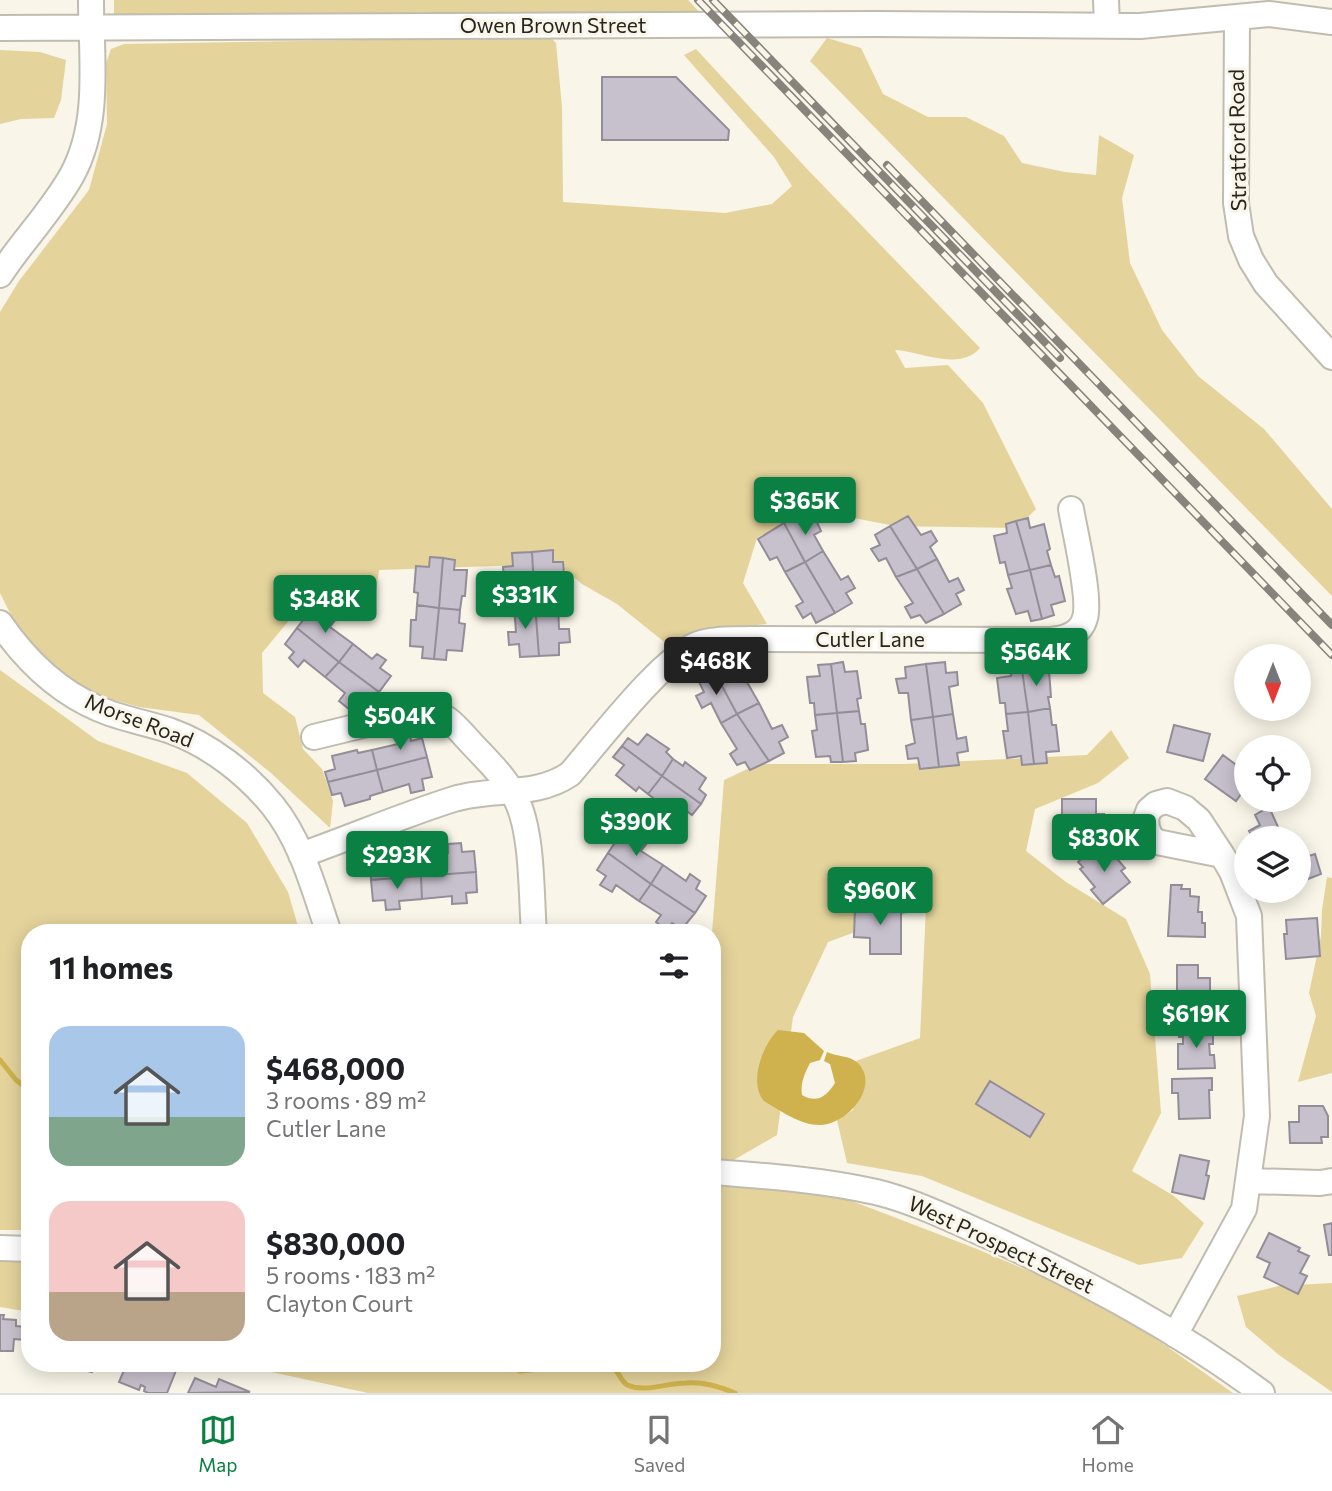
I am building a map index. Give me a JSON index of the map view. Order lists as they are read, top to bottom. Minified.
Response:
{"streets":{"street":["Owen Brown Street","Stratford Road","Cutler Lane","Morse Road","West Prospect Street"]},"crossings":[["Owen Brown Street","Stratford Road"],["Cutler Lane","Morse Road"]],"north":"bottom","page":{"price":["$365K","$331K","$348K","$564K","$468K","$504K","$390K","$830K","$293K","$960K","$619K"],"heading":"11 homes","list":[{"name":"$468,000","note":"3 rooms · 89 m² · Cutler Lane"},{"name":"$830,000","note":"5 rooms · 183 m² · Clayton Court"}],"tabs":["Map","Saved","Home"]}}
